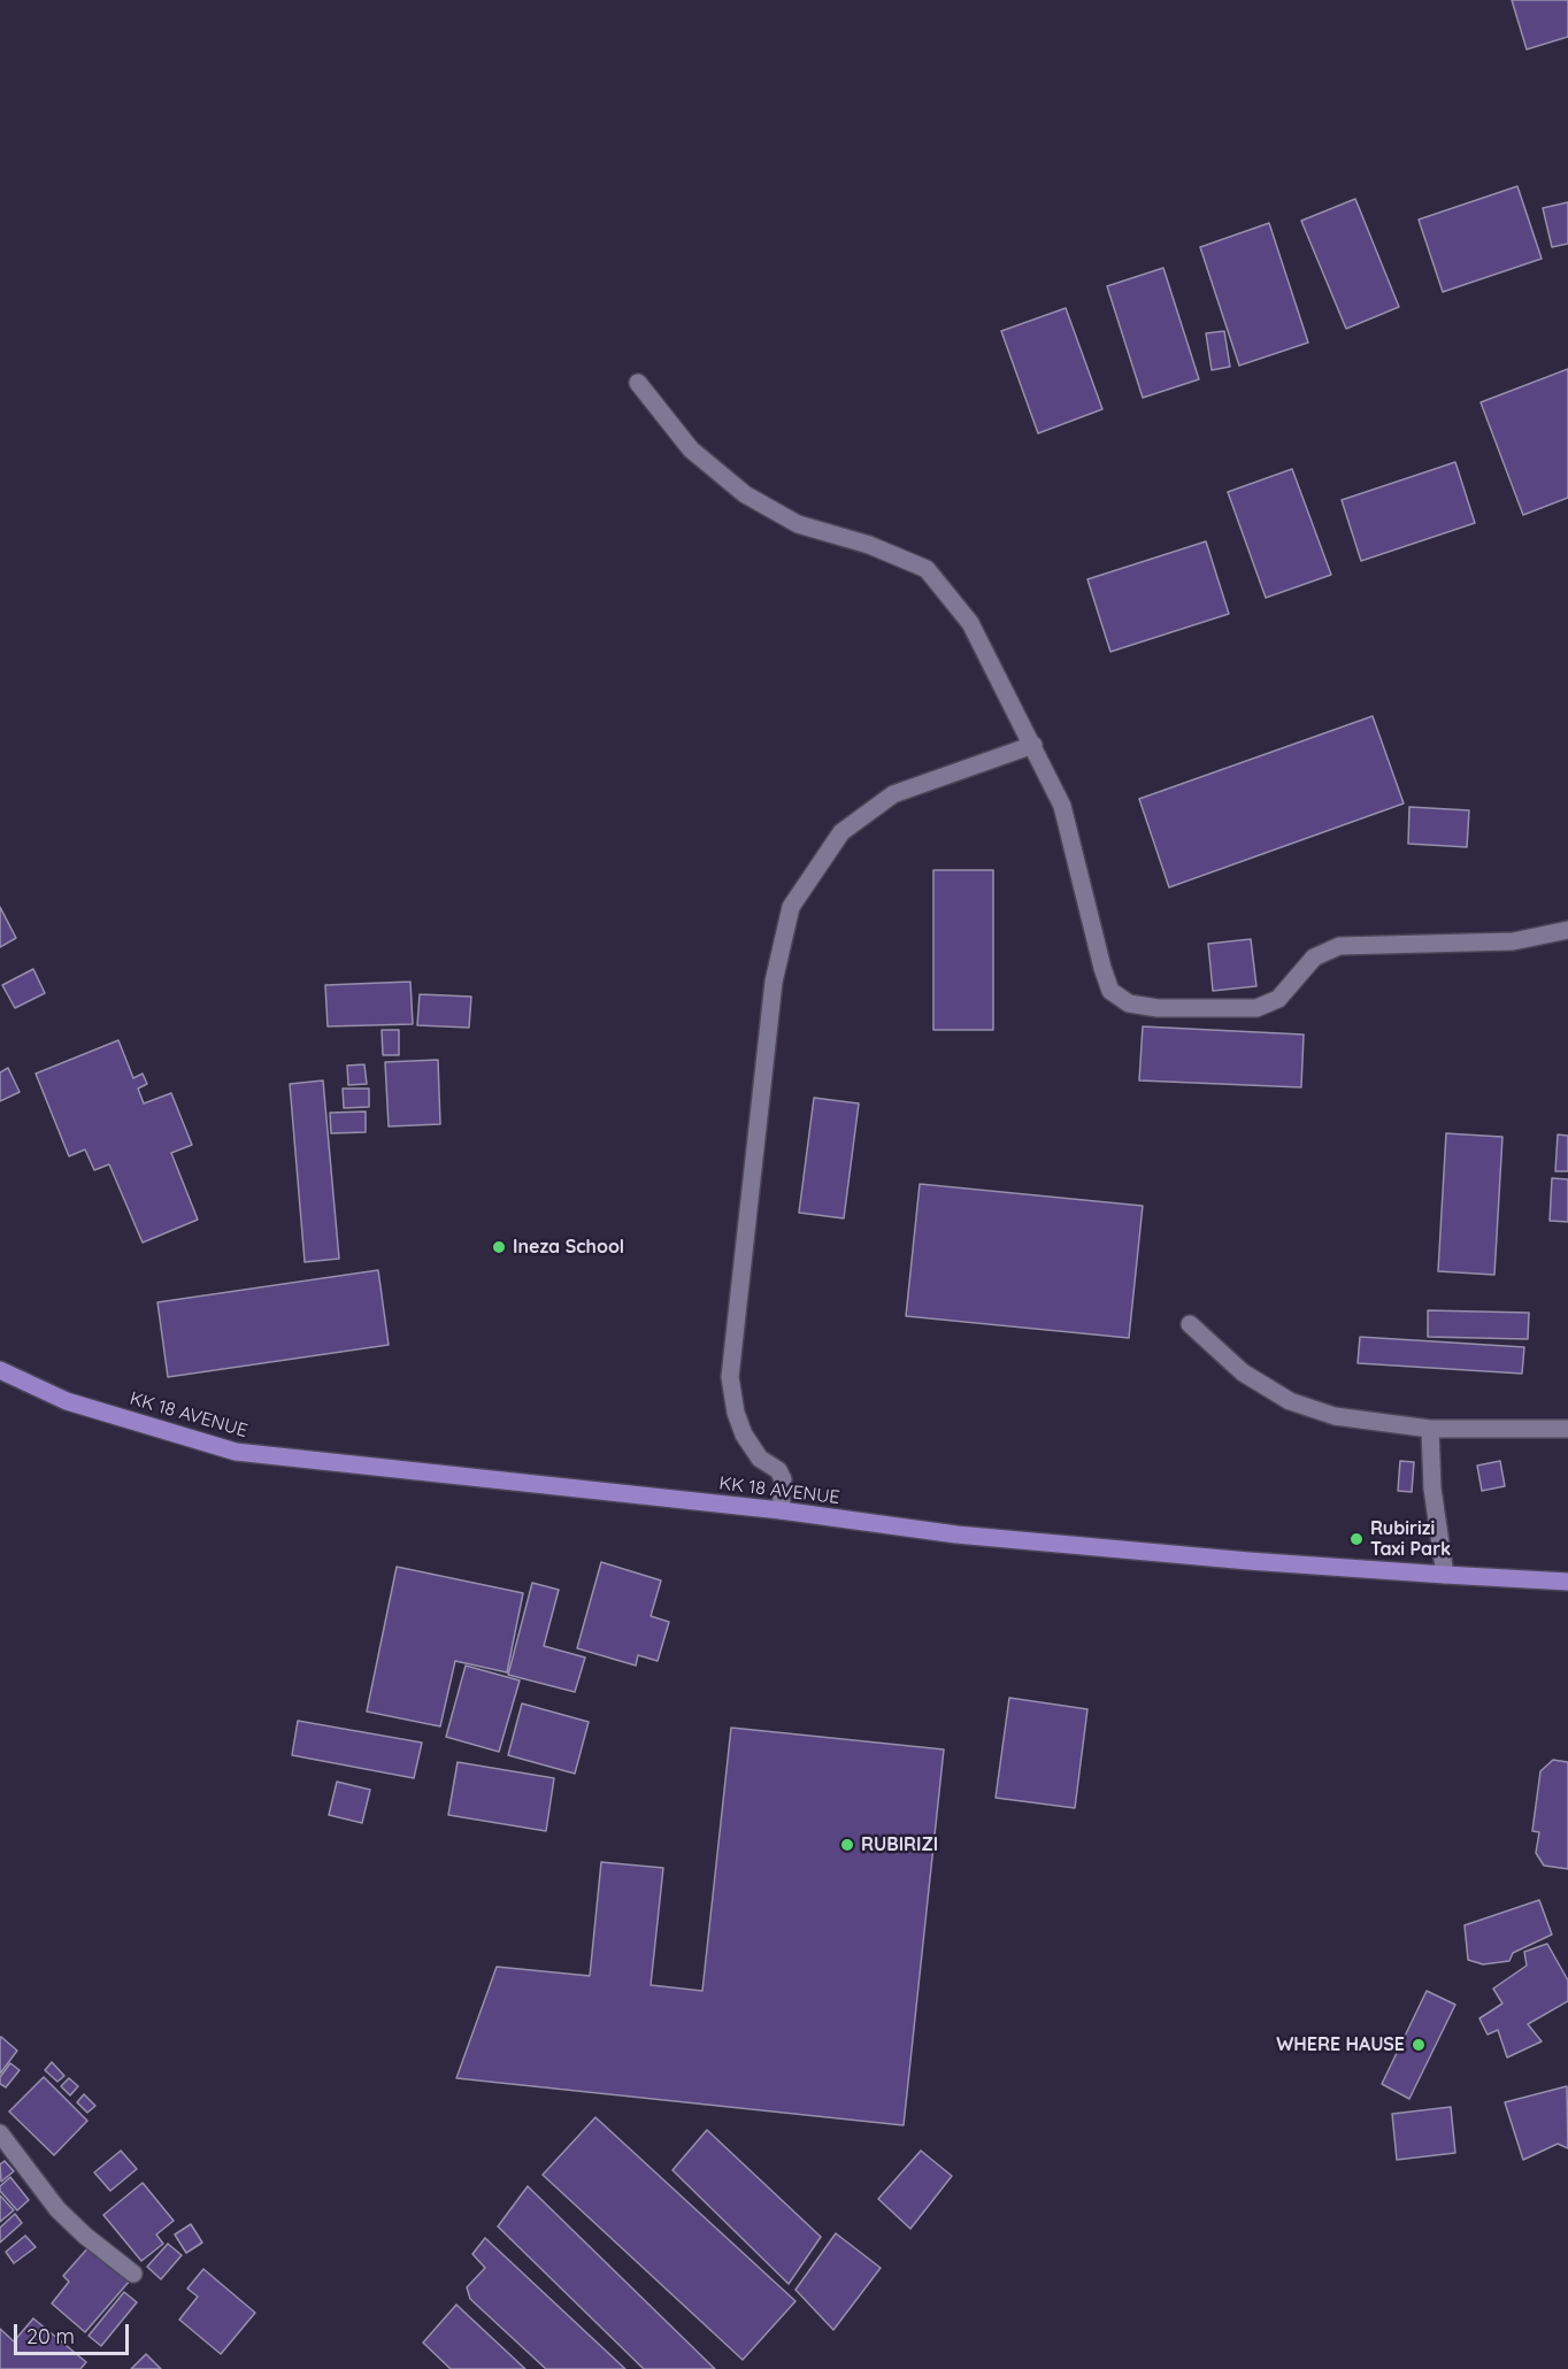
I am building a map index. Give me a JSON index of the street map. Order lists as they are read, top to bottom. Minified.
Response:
{"streets":{"main road":["KK 18 AVENUE"]},"places":["Ineza School","Rubirizi Taxi Park","RUBIRIZI","WHERE HAUSE"],"scale_bar":"20 m"}
